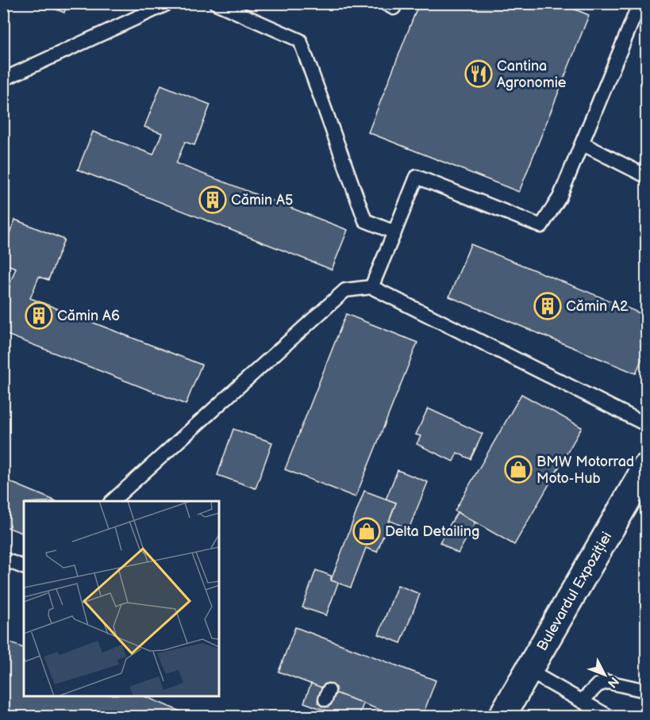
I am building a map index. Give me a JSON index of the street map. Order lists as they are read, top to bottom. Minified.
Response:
{"streets":{"street":["Bulevardul Expoziției"]},"places":{"restaurant":["Cantina Agronomie"],"building":["Cămin A5","Cămin A2","Cămin A6"],"shop":["BMW Motorrad Moto-Hub","Delta Detailing"]},"north":"bottom right"}
